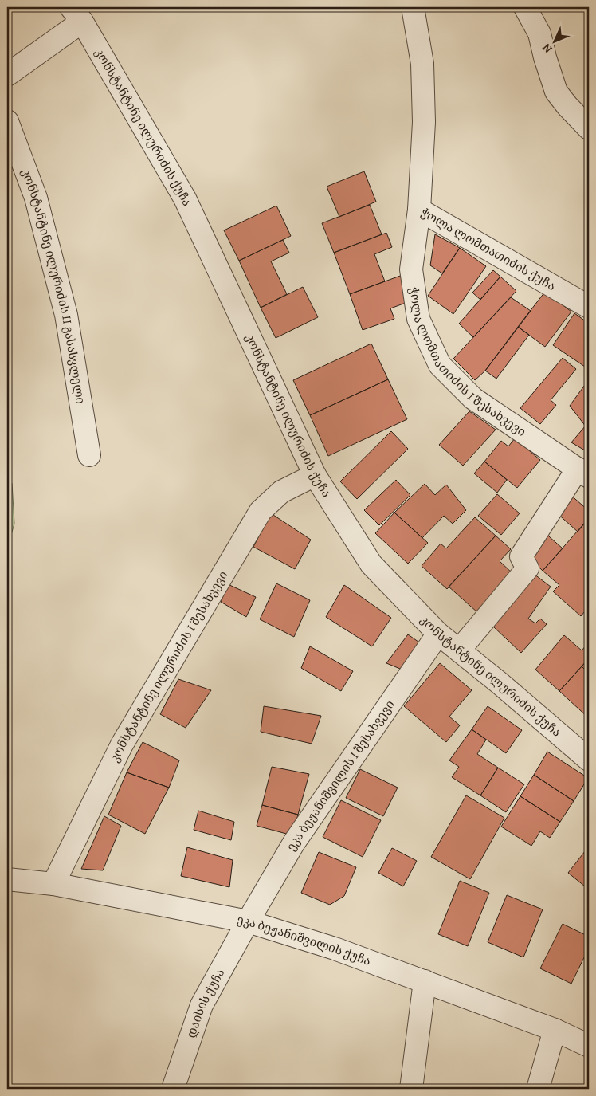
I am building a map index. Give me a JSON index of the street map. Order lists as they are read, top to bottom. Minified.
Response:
{"streets":{"street":["კონსტანტინე ილურიძის ქუჩა","ჭოლა ლომთათიძის ქუჩა","კონსტანტინე ილურიძის II გასასვლელი","ჭოლა ლომთათიძის I შესახვევი","კონსტანტინე ილურიძის I შესახვევი","ეკა ბეჟანიშვილის I შესახვევი","ეკა ბეჟანიშვილის ქუჩა","დაისის ქუჩა"]},"crossings":[["კონსტანტინე ილურიძის ქუჩა","კონსტანტინე ილურიძის I შესახვევი"],["კონსტანტინე ილურიძის ქუჩა","ეკა ბეჟანიშვილის I შესახვევი"],["ჭოლა ლომთათიძის ქუჩა","ჭოლა ლომთათიძის I შესახვევი"],["კონსტანტინე ილურიძის I შესახვევი","ეკა ბეჟანიშვილის ქუჩა"],["ეკა ბეჟანიშვილის I შესახვევი","ეკა ბეჟანიშვილის ქუჩა"],["ეკა ბეჟანიშვილის I შესახვევი","დაისის ქუჩა"],["ეკა ბეჟანიშვილის ქუჩა","დაისის ქუჩა"]],"north":"bottom left"}
